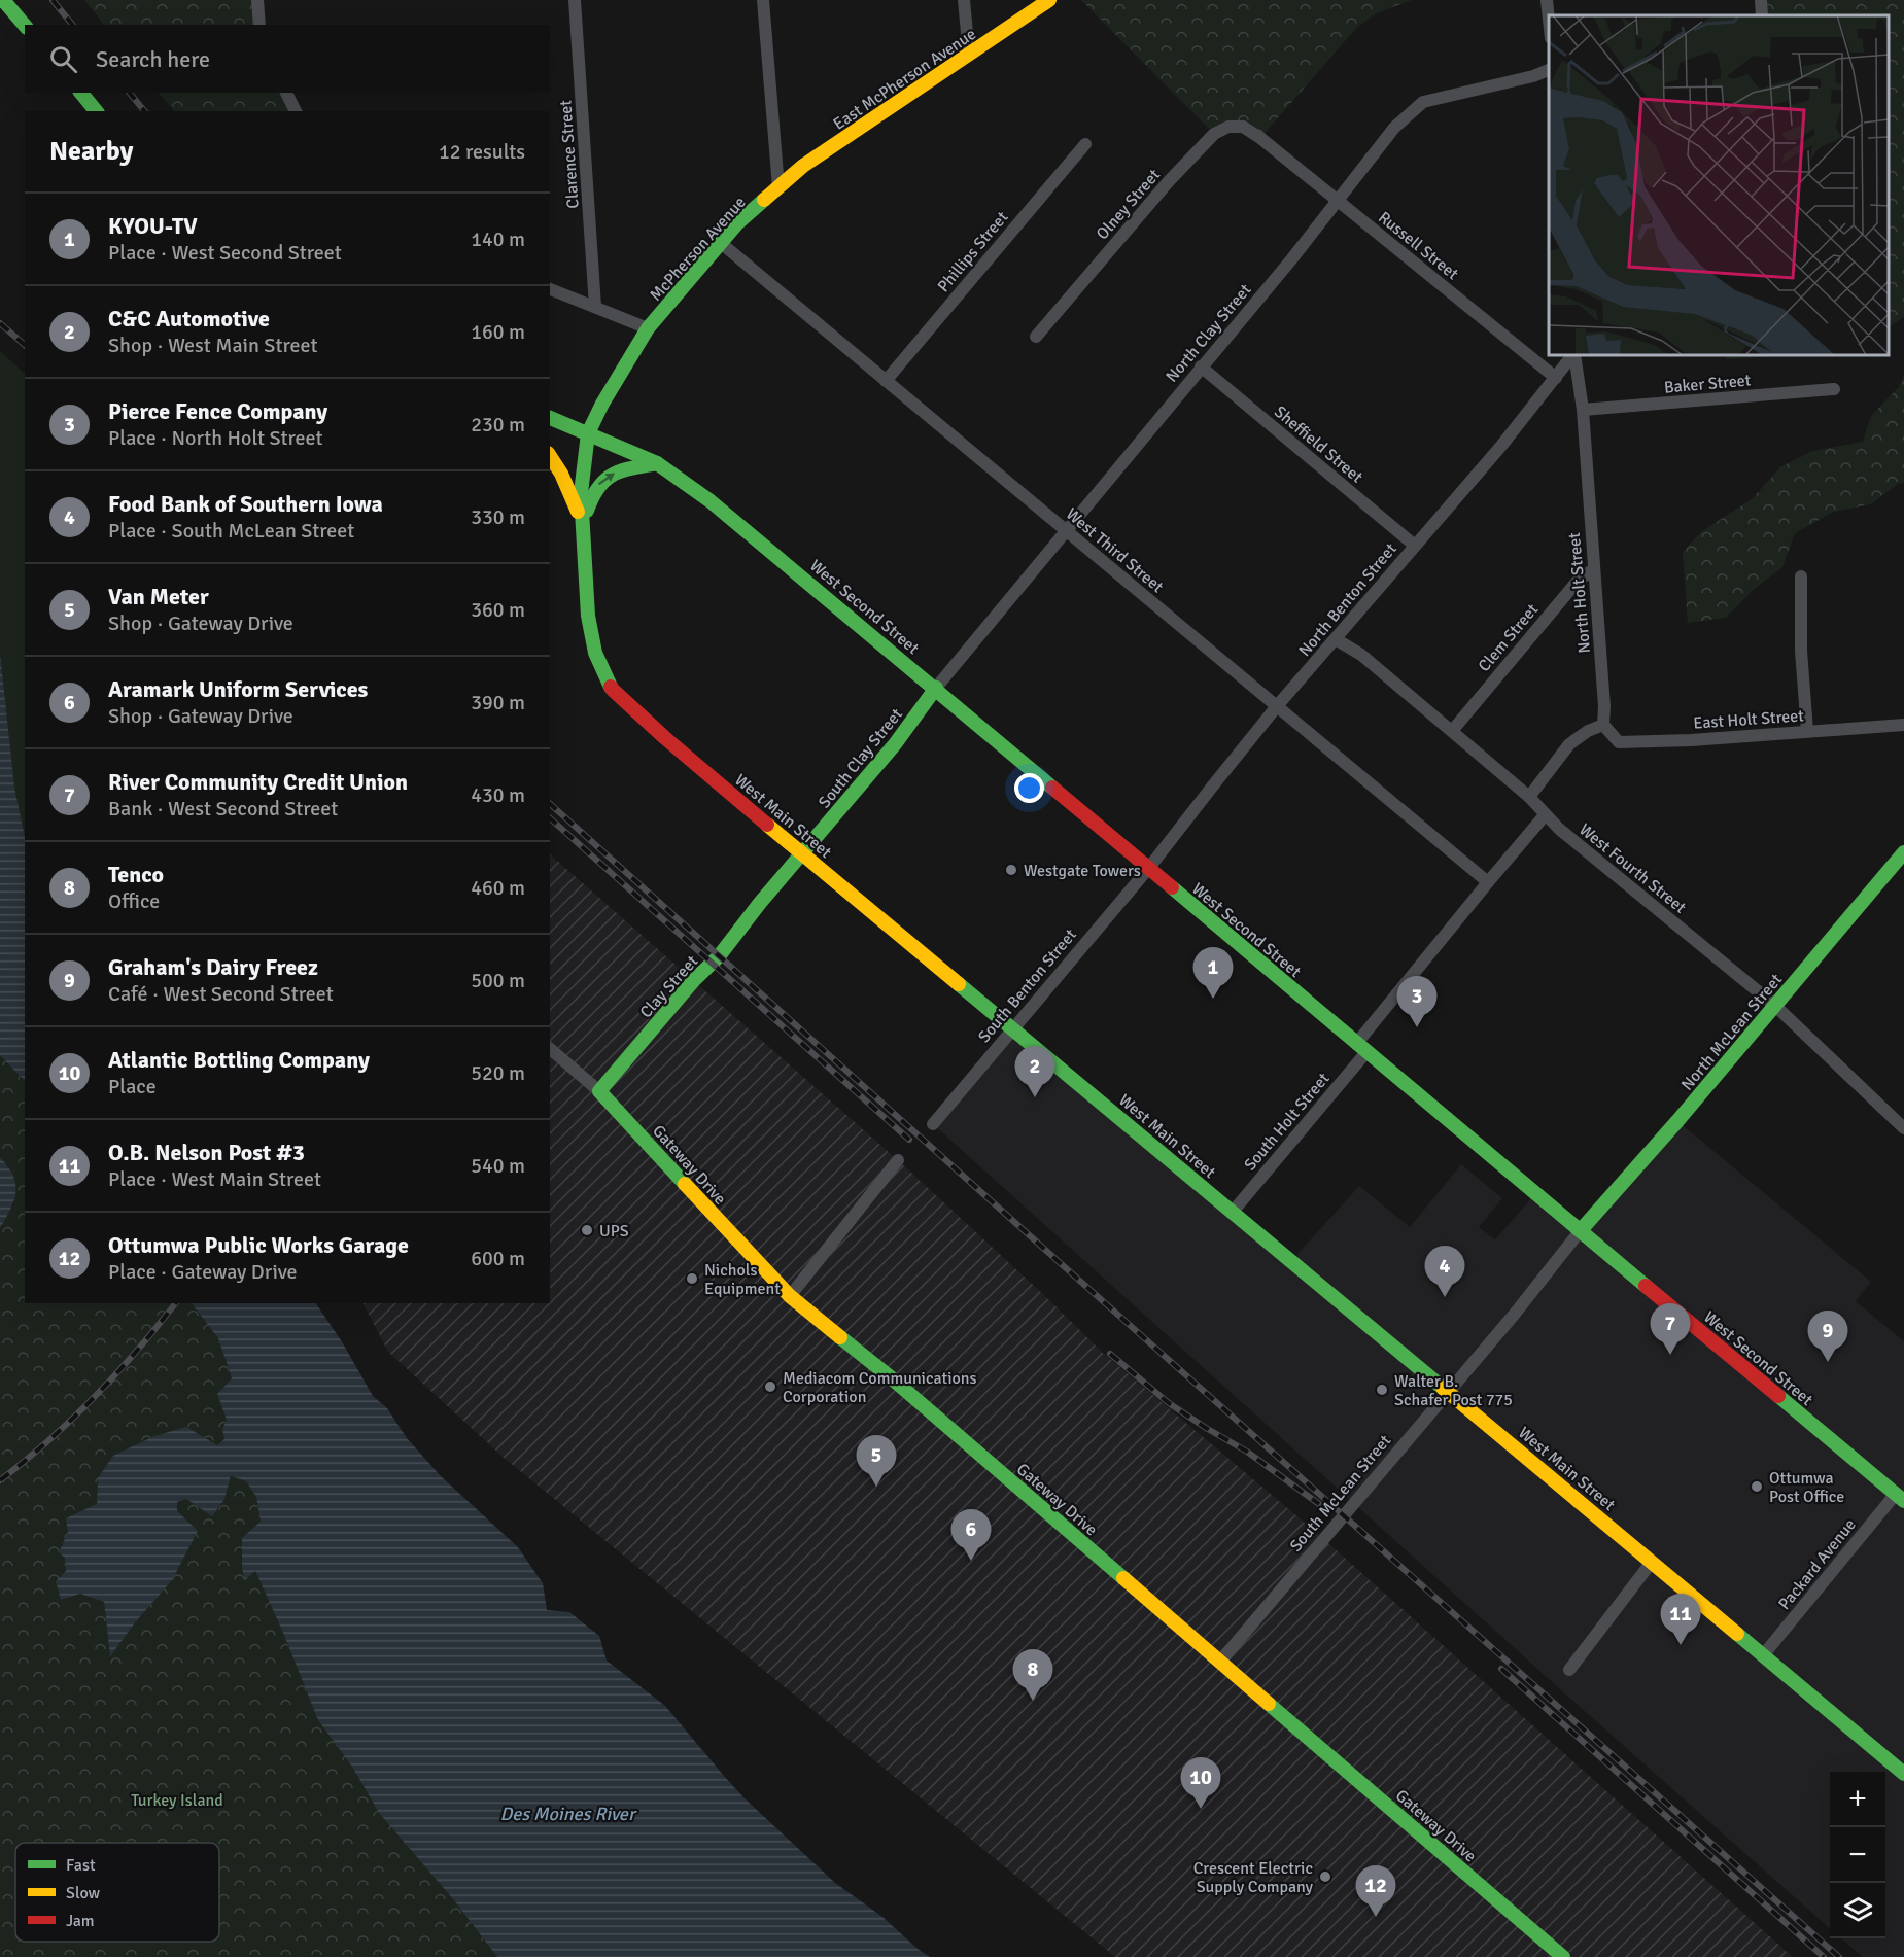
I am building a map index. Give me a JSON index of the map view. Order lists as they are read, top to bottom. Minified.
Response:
{"streets":{"main road":["East McPherson Avenue","McPherson Avenue","West Second Street","South Clay Street","West Main Street","Clay Street","North McLean Street","Gateway Drive"],"street":["Clarence Street","Olney Street","Russell Street","Phillips Street","North Clay Street","Baker Street","Sheffield Street","West Third Street","North Holt Street","North Benton Street","Clem Street","East Holt Street","West Fourth Street","South Benton Street","South Holt Street","South McLean Street","Packard Avenue"]},"crossings":[["East McPherson Avenue","McPherson Avenue"],["Olney Street","Russell Street"],["Russell Street","North Clay Street"],["Russell Street","North Benton Street"],["McPherson Avenue","West Third Street"],["McPherson Avenue","West Second Street"],["McPherson Avenue","West Main Street"],["Phillips Street","West Third Street"],["North Clay Street","Sheffield Street"],["North Clay Street","West Third Street"],["North Clay Street","West Second Street"],["North Clay Street","South Clay Street"],["Baker Street","North Holt Street"],["Sheffield Street","North Benton Street"],["West Third Street","North Benton Street"],["North Holt Street","Clem Street"],["North Holt Street","East Holt Street"],["North Benton Street","West Second Street"],["North Benton Street","West Fourth Street"],["North Benton Street","South Benton Street"],["West Second Street","South Clay Street"],["West Second Street","West Main Street"],["West Second Street","South Benton Street"],["West Second Street","North McLean Street"],["West Second Street","South Holt Street"],["West Second Street","South McLean Street"],["West Second Street","Packard Avenue"],["Clem Street","West Fourth Street"],["South Clay Street","West Main Street"],["South Clay Street","Clay Street"],["West Main Street","South Benton Street"],["West Main Street","South Holt Street"],["West Main Street","South McLean Street"],["West Main Street","Packard Avenue"],["West Fourth Street","North McLean Street"],["Clay Street","Gateway Drive"],["North McLean Street","South McLean Street"],["Gateway Drive","South McLean Street"]],"water":["Des Moines River"],"parks":["Turkey Island"],"places":["Westgate Towers","UPS","Nichols Equipment","Mediacom Communications Corporation","Walter B. Schafer Post 775","Ottumwa Post Office","Crescent Electric Supply Company"],"legend":["Fast","Slow","Jam"],"page":{"search":"Search here","heading":["Nearby","12 results"],"list":[{"mark":"1","name":"KYOU-TV","note":"Place · West Second Street","value":"140 m"},{"mark":"2","name":"C&C Automotive","note":"Shop · West Main Street","value":"160 m"},{"mark":"3","name":"Pierce Fence Company","note":"Place · North Holt Street","value":"230 m"},{"mark":"4","name":"Food Bank of Southern Iowa","note":"Place · South McLean Street","value":"330 m"},{"mark":"5","name":"Van Meter","note":"Shop · Gateway Drive","value":"360 m"},{"mark":"6","name":"Aramark Uniform Services","note":"Shop · Gateway Drive","value":"390 m"},{"mark":"7","name":"River Community Credit Union","note":"Bank · West Second Street","value":"430 m"},{"mark":"8","name":"Tenco","note":"Office","value":"460 m"},{"mark":"9","name":"Graham's Dairy Freez","note":"Café · West Second Street","value":"500 m"},{"mark":"10","name":"Atlantic Bottling Company","note":"Place","value":"520 m"},{"mark":"11","name":"O.B. Nelson Post #3","note":"Place · West Main Street","value":"540 m"},{"mark":"12","name":"Ottumwa Public Works Garage","note":"Place · Gateway Drive","value":"600 m"}],"pins":["1","3","2","4","7","9","5","6","11","8","10","12"],"map_buttons":["+","−"]}}
